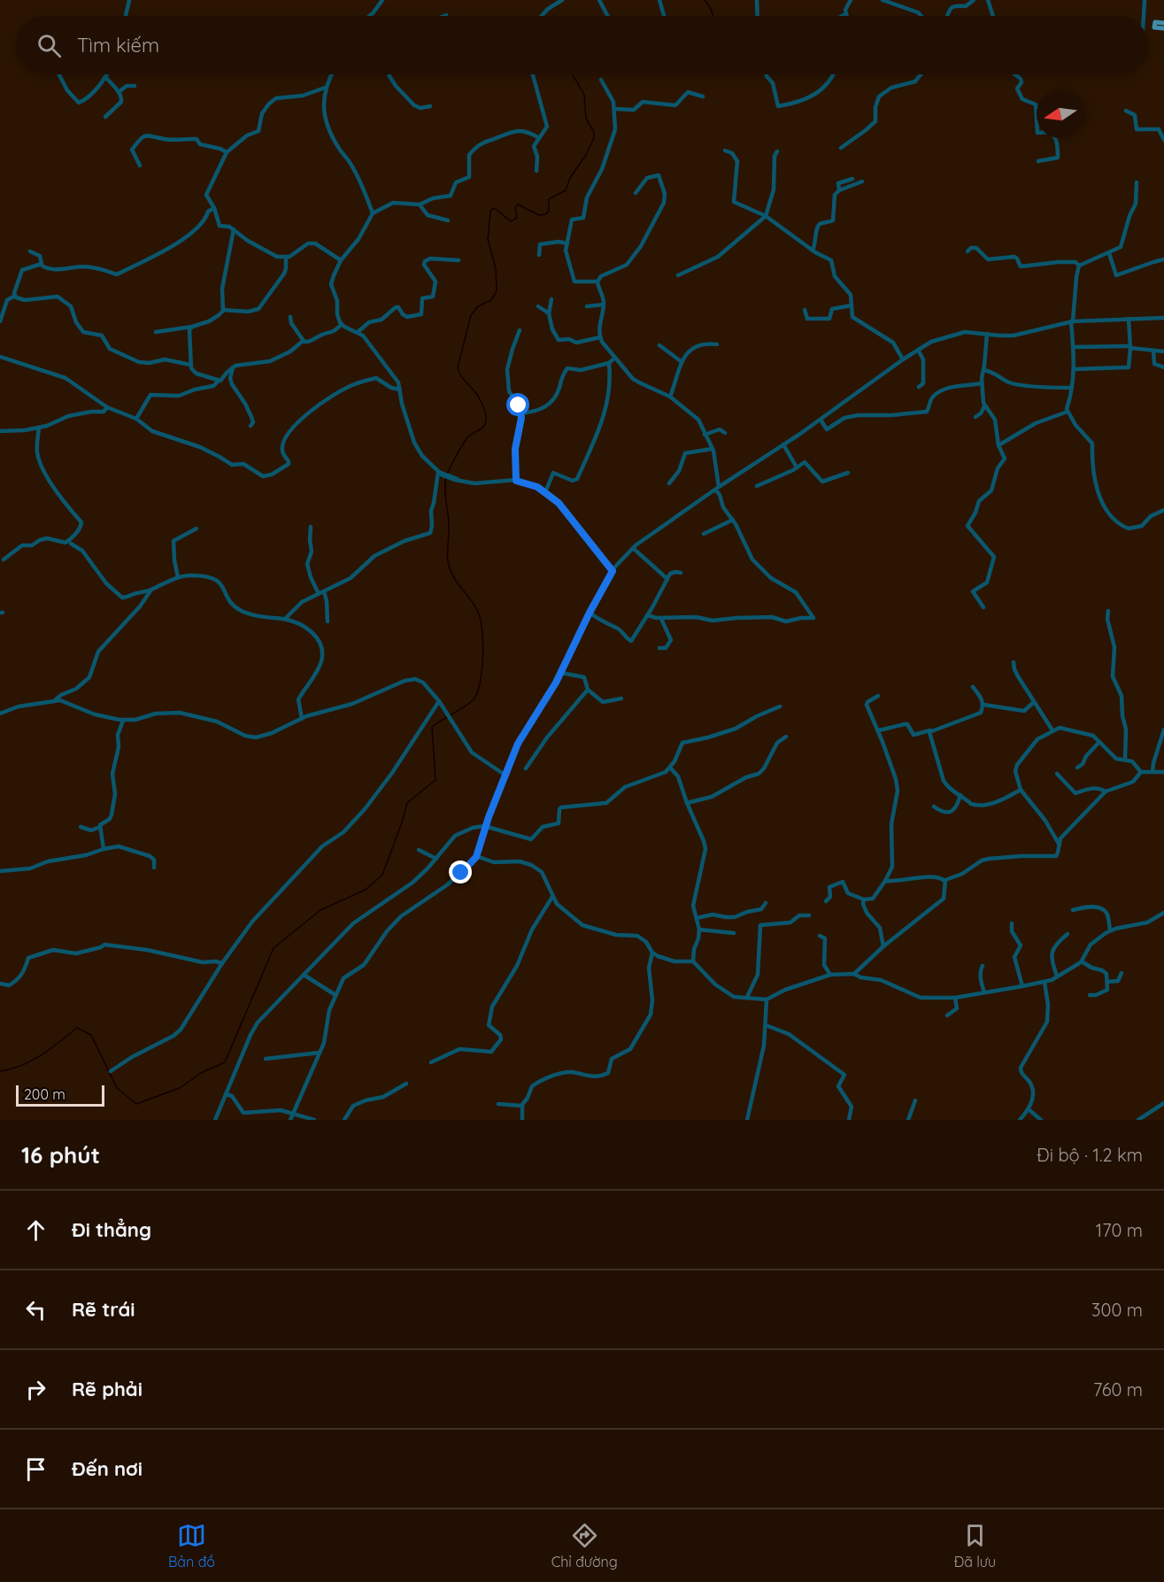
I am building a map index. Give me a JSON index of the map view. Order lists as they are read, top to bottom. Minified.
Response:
{"scale_bar":"200 m","north":"left","page":{"search":"Tìm kiếm","scale":"200 m","heading":["16 phút","Đi bộ · 1.2 km"],"list":[["Đi thẳng","170 m"],["Rẽ trái","300 m"],["Rẽ phải","760 m"],"Đến nơi"],"nav":["Bản đồ","Chỉ đường","Đã lưu"]}}
